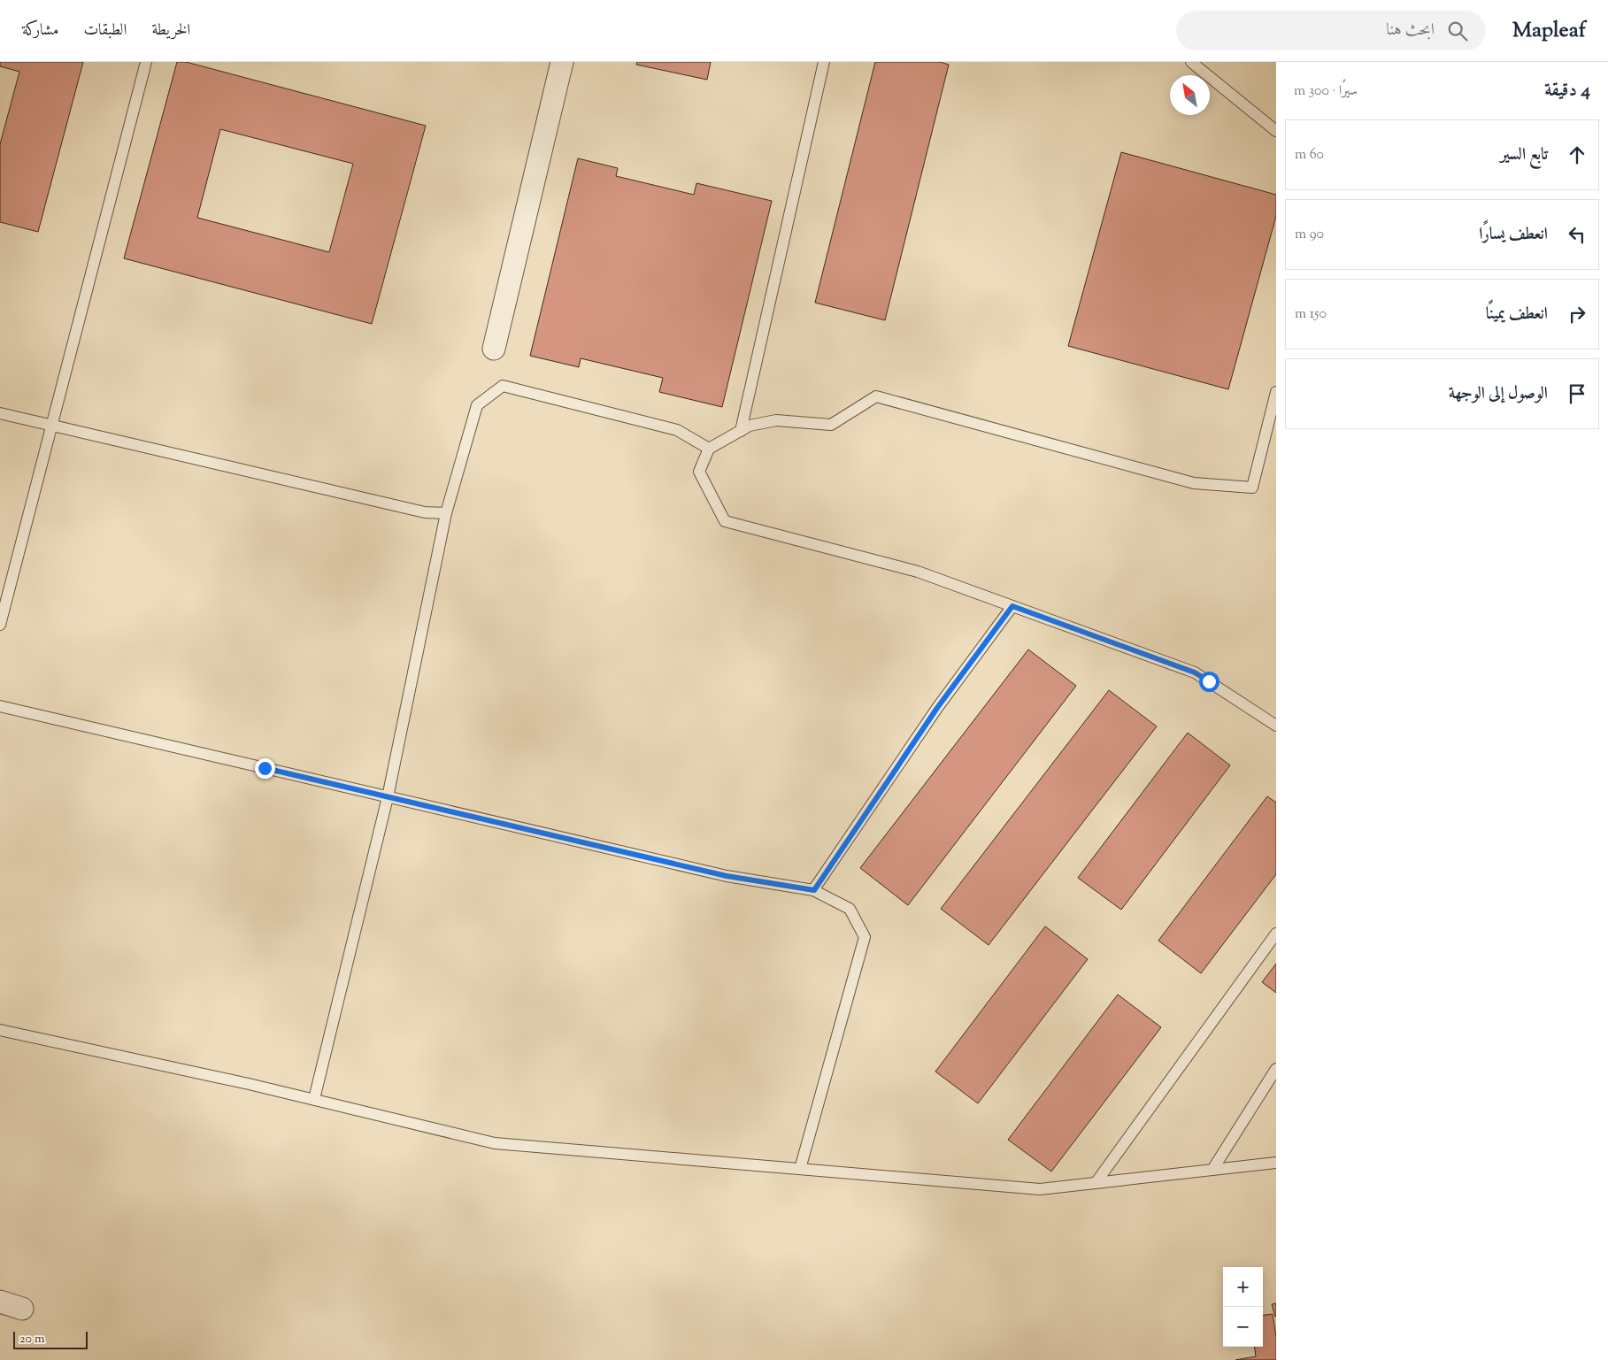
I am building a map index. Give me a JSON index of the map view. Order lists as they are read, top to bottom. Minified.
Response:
{"scale_bar":"20 m","north":"top left","page":{"header":"Mapleaf","search":"ابحث هنا","nav":["الخريطة","الطبقات","مشاركة"],"heading":["4 دقيقة","سيرًا · 300 m"],"list":[["تابع السير","60 m"],["انعطف يسارًا","90 m"],["انعطف يمينًا","150 m"],"الوصول إلى الوجهة"],"map_buttons":["+","−"],"scale":"20 m"}}
